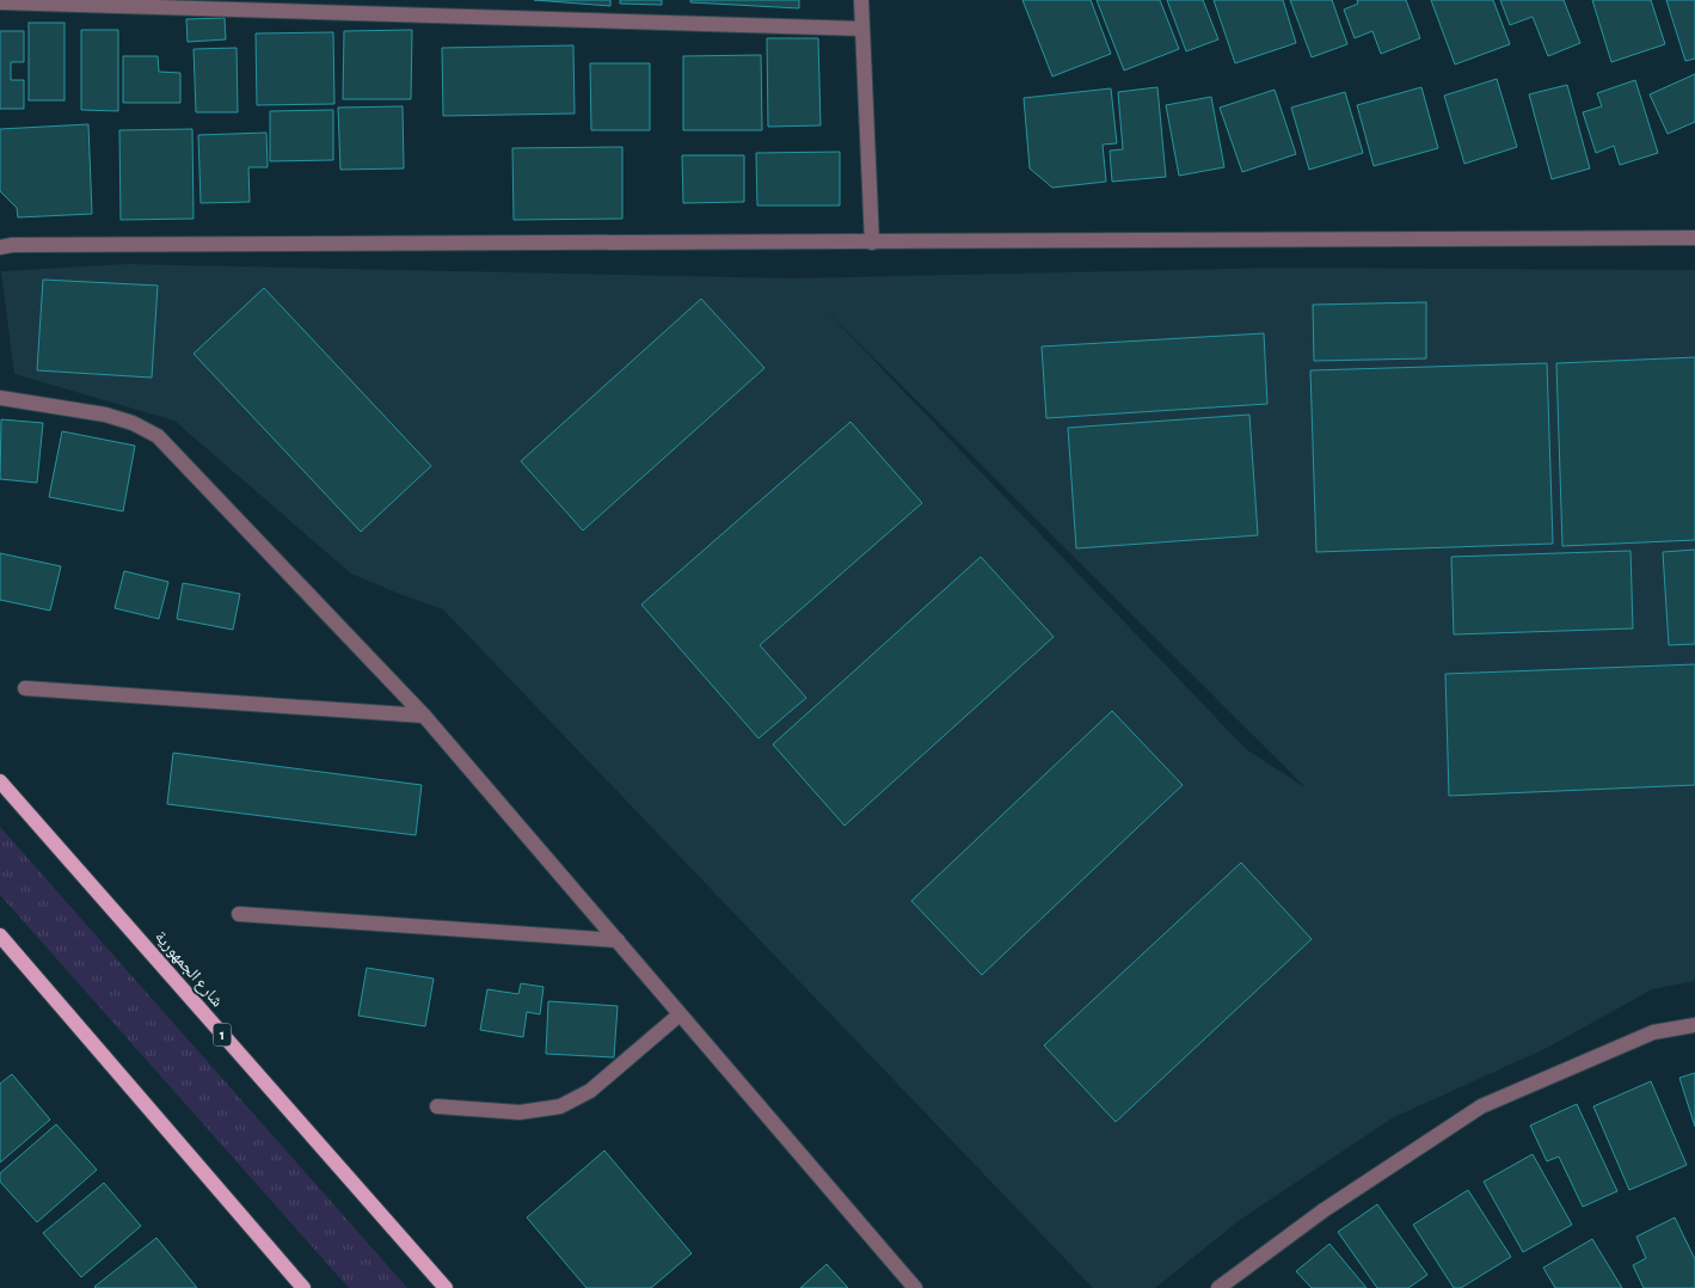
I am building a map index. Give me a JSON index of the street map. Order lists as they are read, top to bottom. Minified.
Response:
{"streets":{"main road":["شارع الجمهورية","1"]}}
